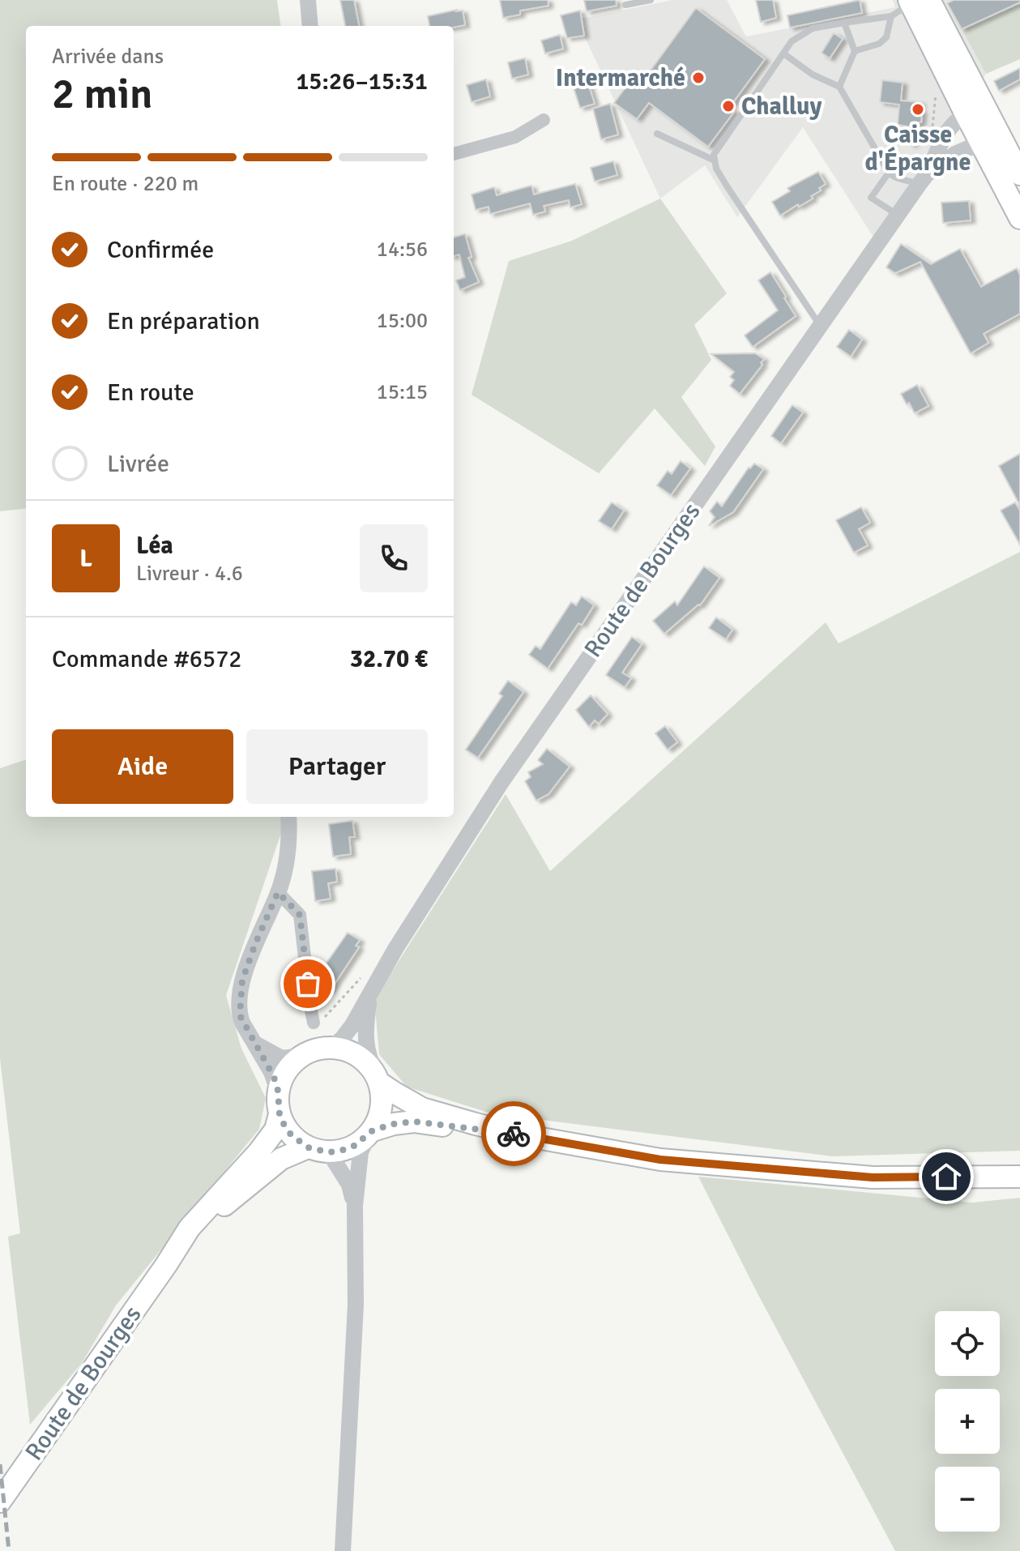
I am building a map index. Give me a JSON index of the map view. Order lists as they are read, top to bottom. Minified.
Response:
{"streets":{"main road":["Route de Bourges"]},"places":["Intermarché","Challuy","Caisse d'Épargne"],"page":{"heading":["2 min","Arrivée dans","15:26–15:31"],"panel":["Léa","Livreur · 4.6","Commande #6572","32.70 €"],"bar":"En route · 220 m","list":[["Confirmée","14:56"],["En préparation","15:00"],["En route","15:15"],"Livrée"],"round":"L","buttons":["Aide","Partager"],"map_buttons":["+","−"]}}
